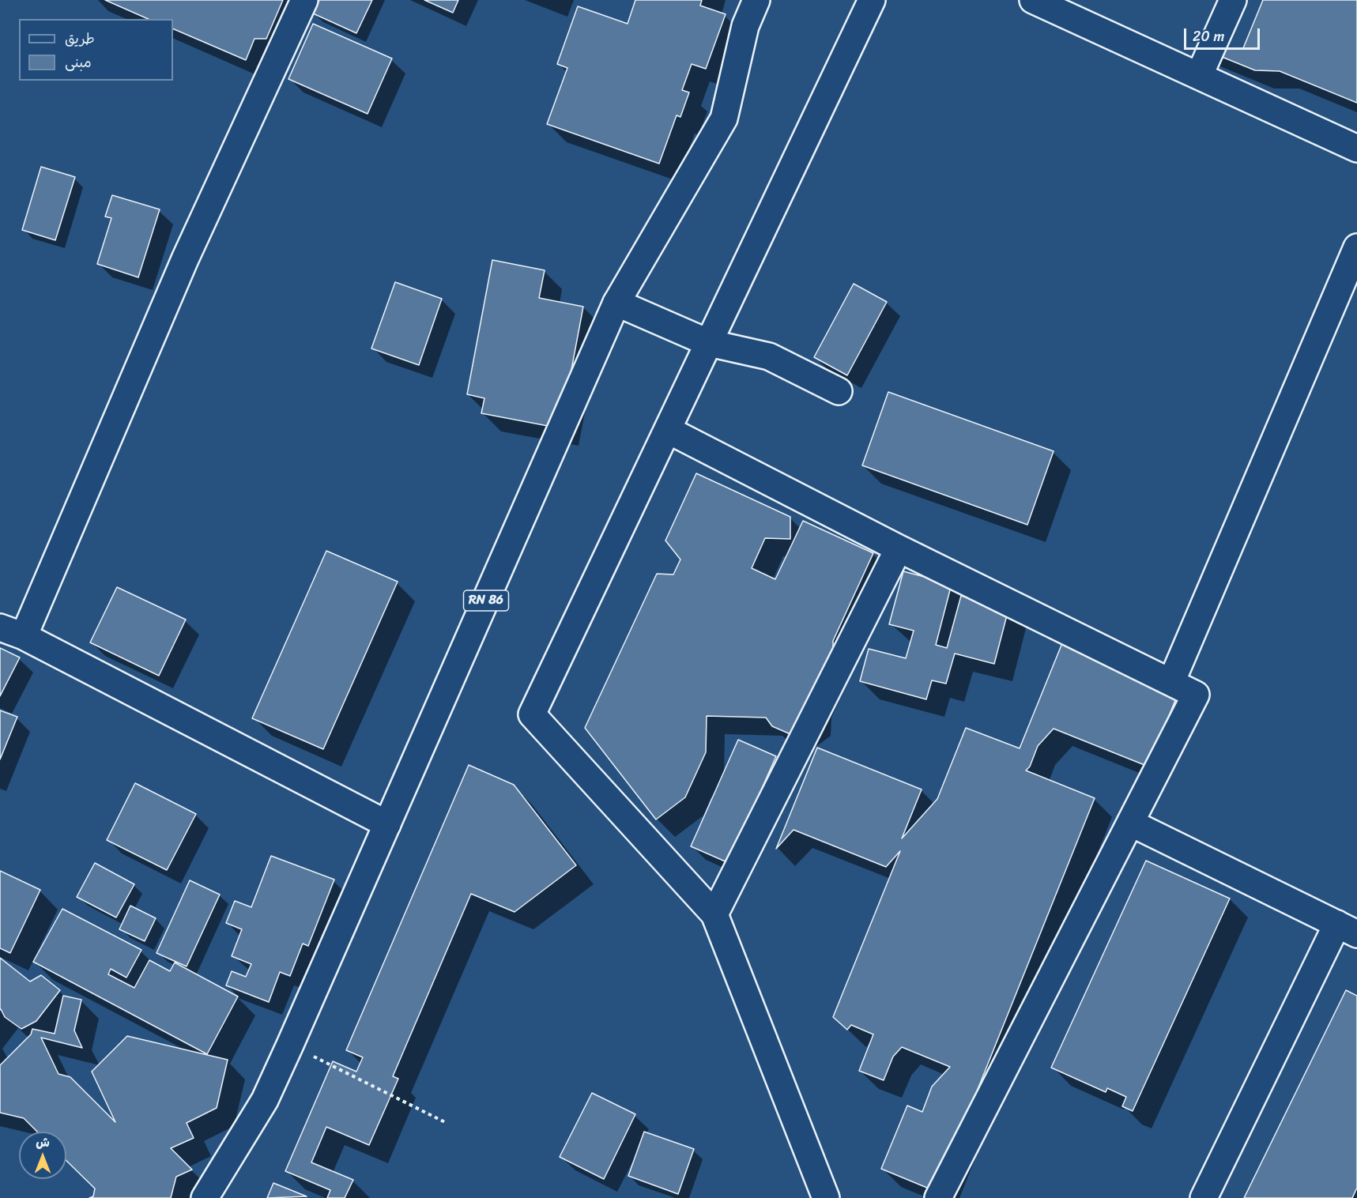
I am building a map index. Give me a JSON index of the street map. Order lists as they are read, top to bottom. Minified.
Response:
{"streets":{"street":["RN 86"]},"legend":["طريق","مبنى"],"scale_bar":"20 m","north":"top"}
